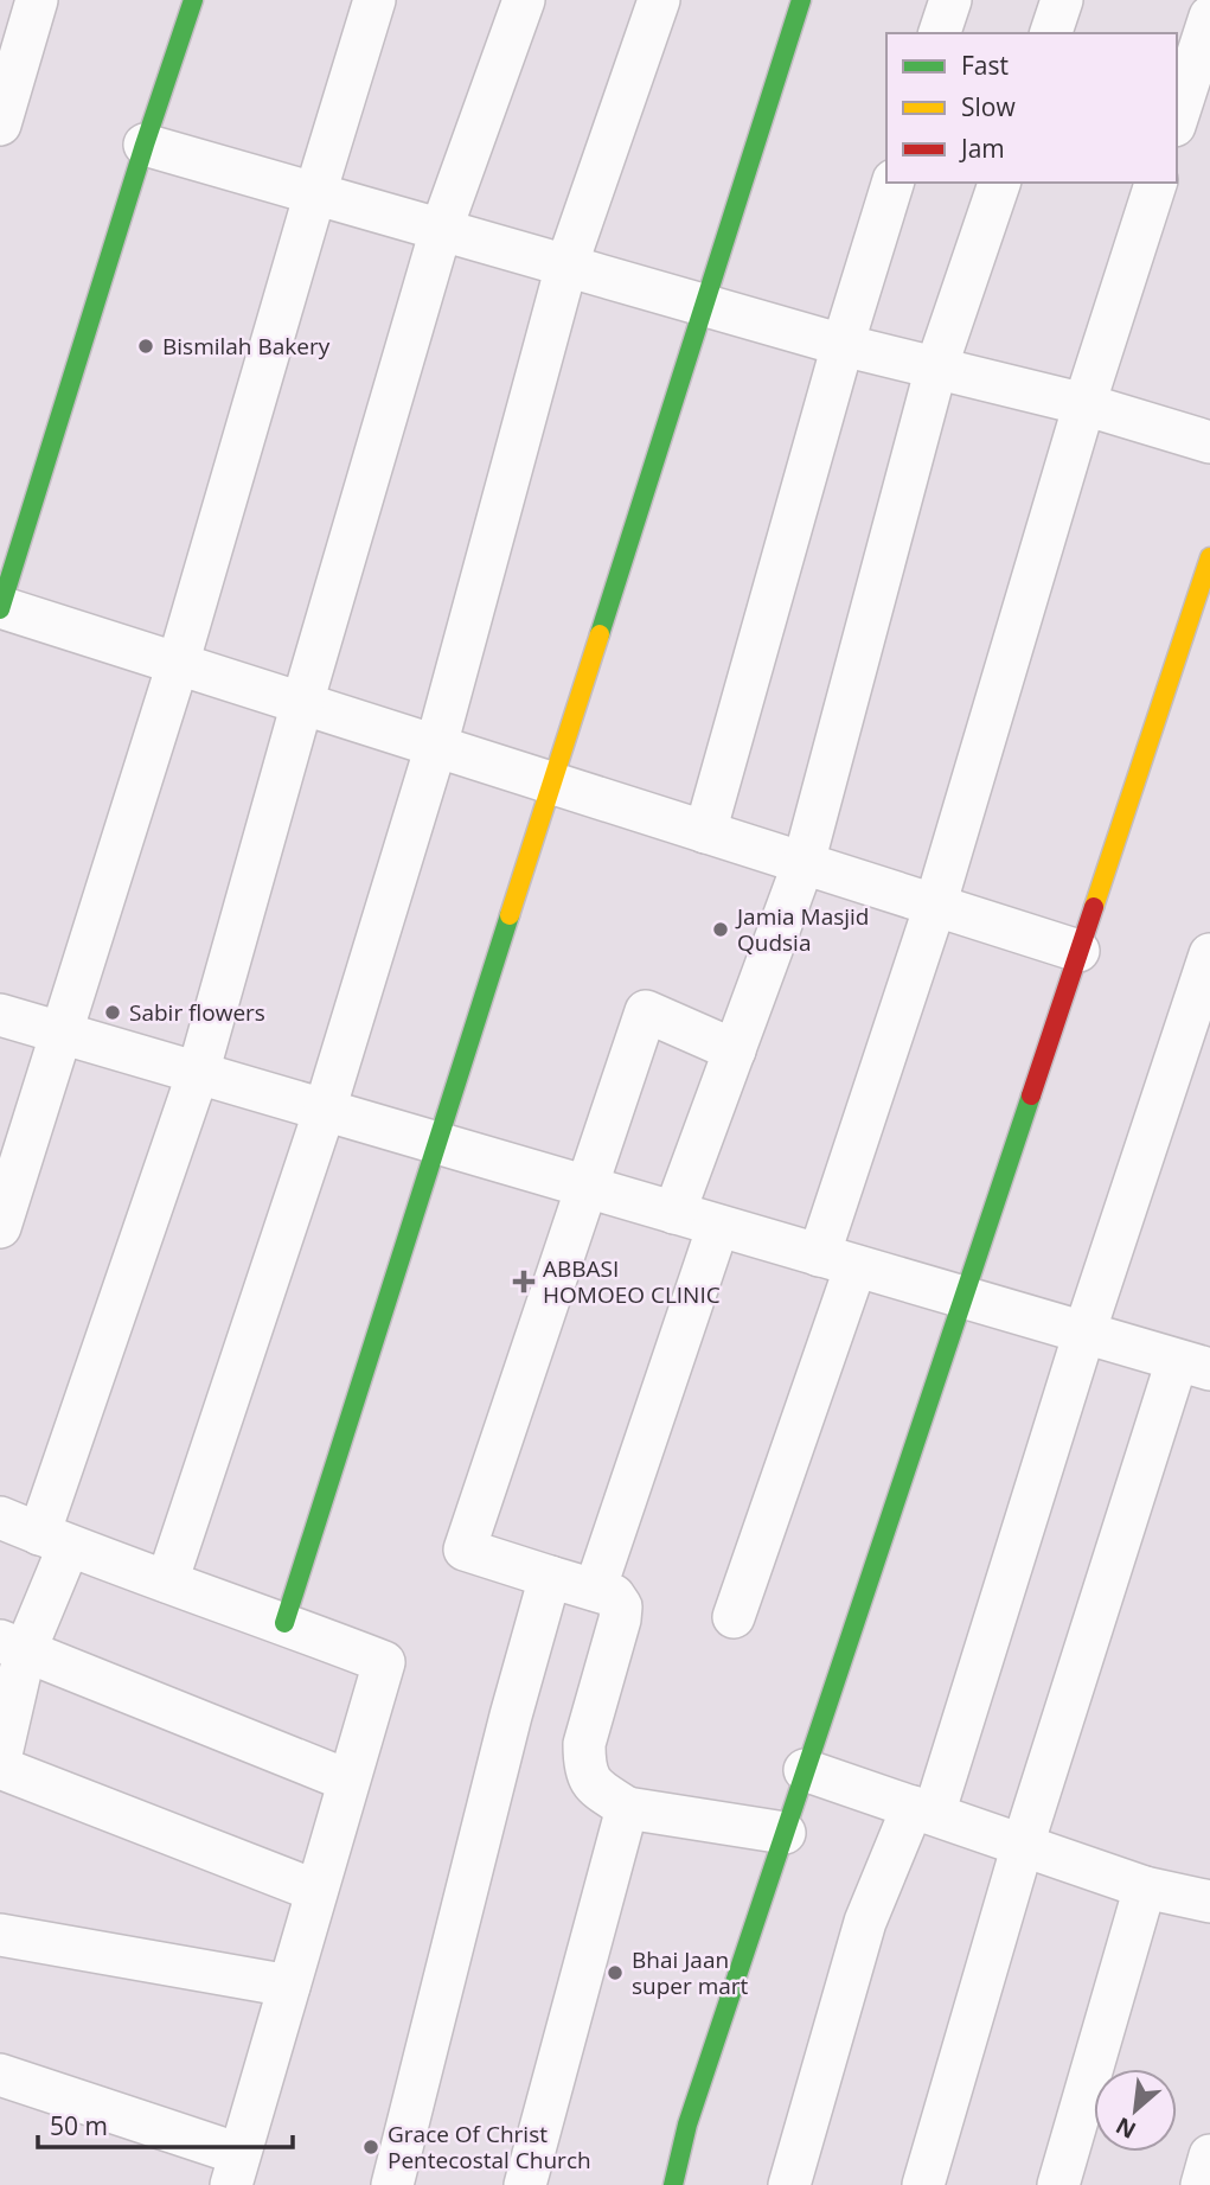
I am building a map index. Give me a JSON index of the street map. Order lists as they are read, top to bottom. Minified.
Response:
{"places":{"other":["Bismilah Bakery","Jamia Masjid Qudsia","Sabir flowers","Bhai Jaan super mart","Grace Of Christ Pentecostal Church"],"health":["ABBASI HOMOEO CLINIC"]},"legend":["Fast","Slow","Jam"],"scale_bar":"50 m","north":"bottom left"}
